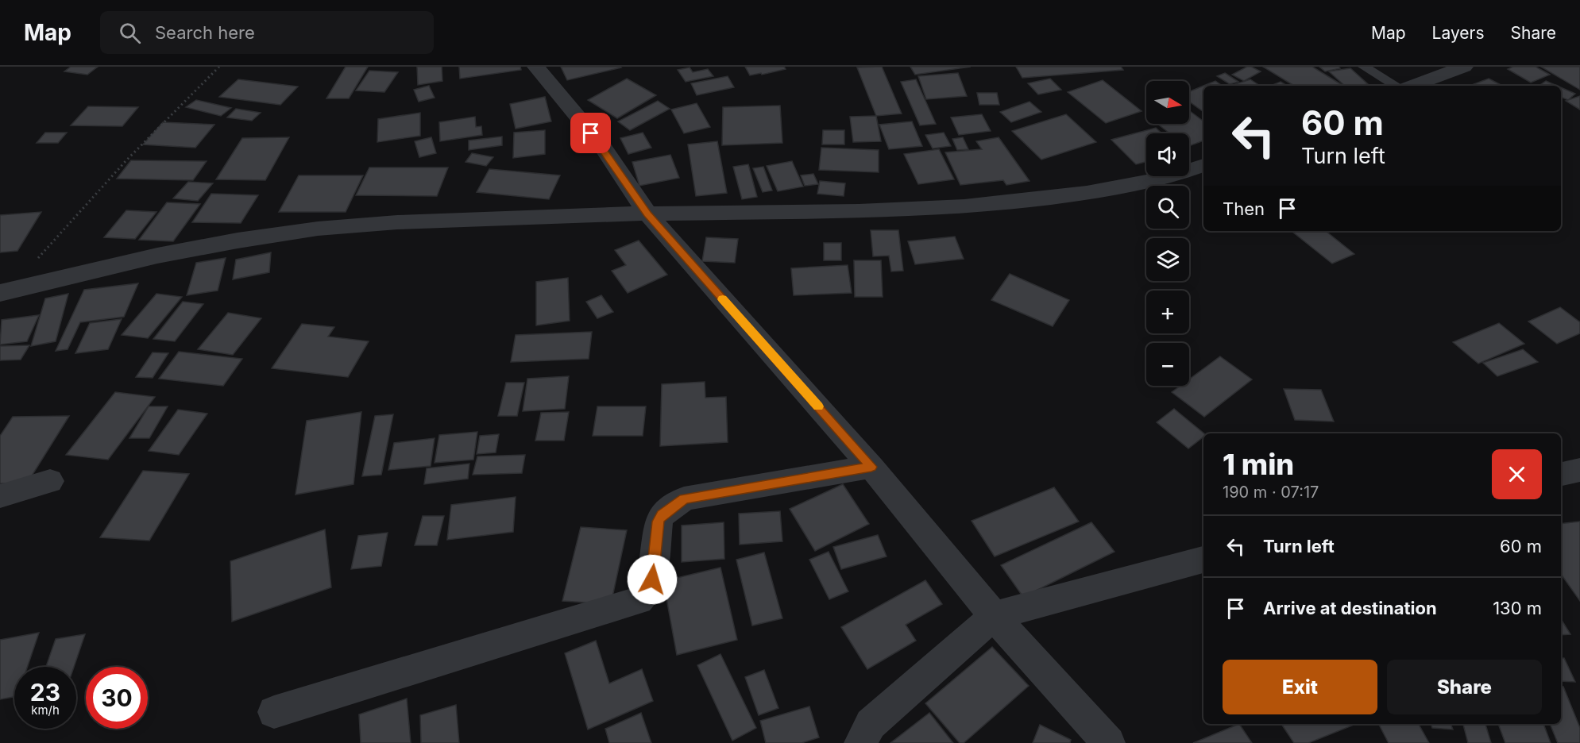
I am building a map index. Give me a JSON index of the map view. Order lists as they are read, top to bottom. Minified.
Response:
{"north":"right","page":{"header":"Map","search":"Search here","nav":["Map","Layers","Share"],"map_buttons":["+","−"],"turn":["60 m","Turn left"],"then":"Then","heading":["1 min","190 m · 07:17"],"list":[{"name":"Turn left","value":"60 m"},{"name":"Arrive at destination","value":"130 m"}],"buttons":["Exit","Share"],"speed":"23 km/h","limit":"30"}}
